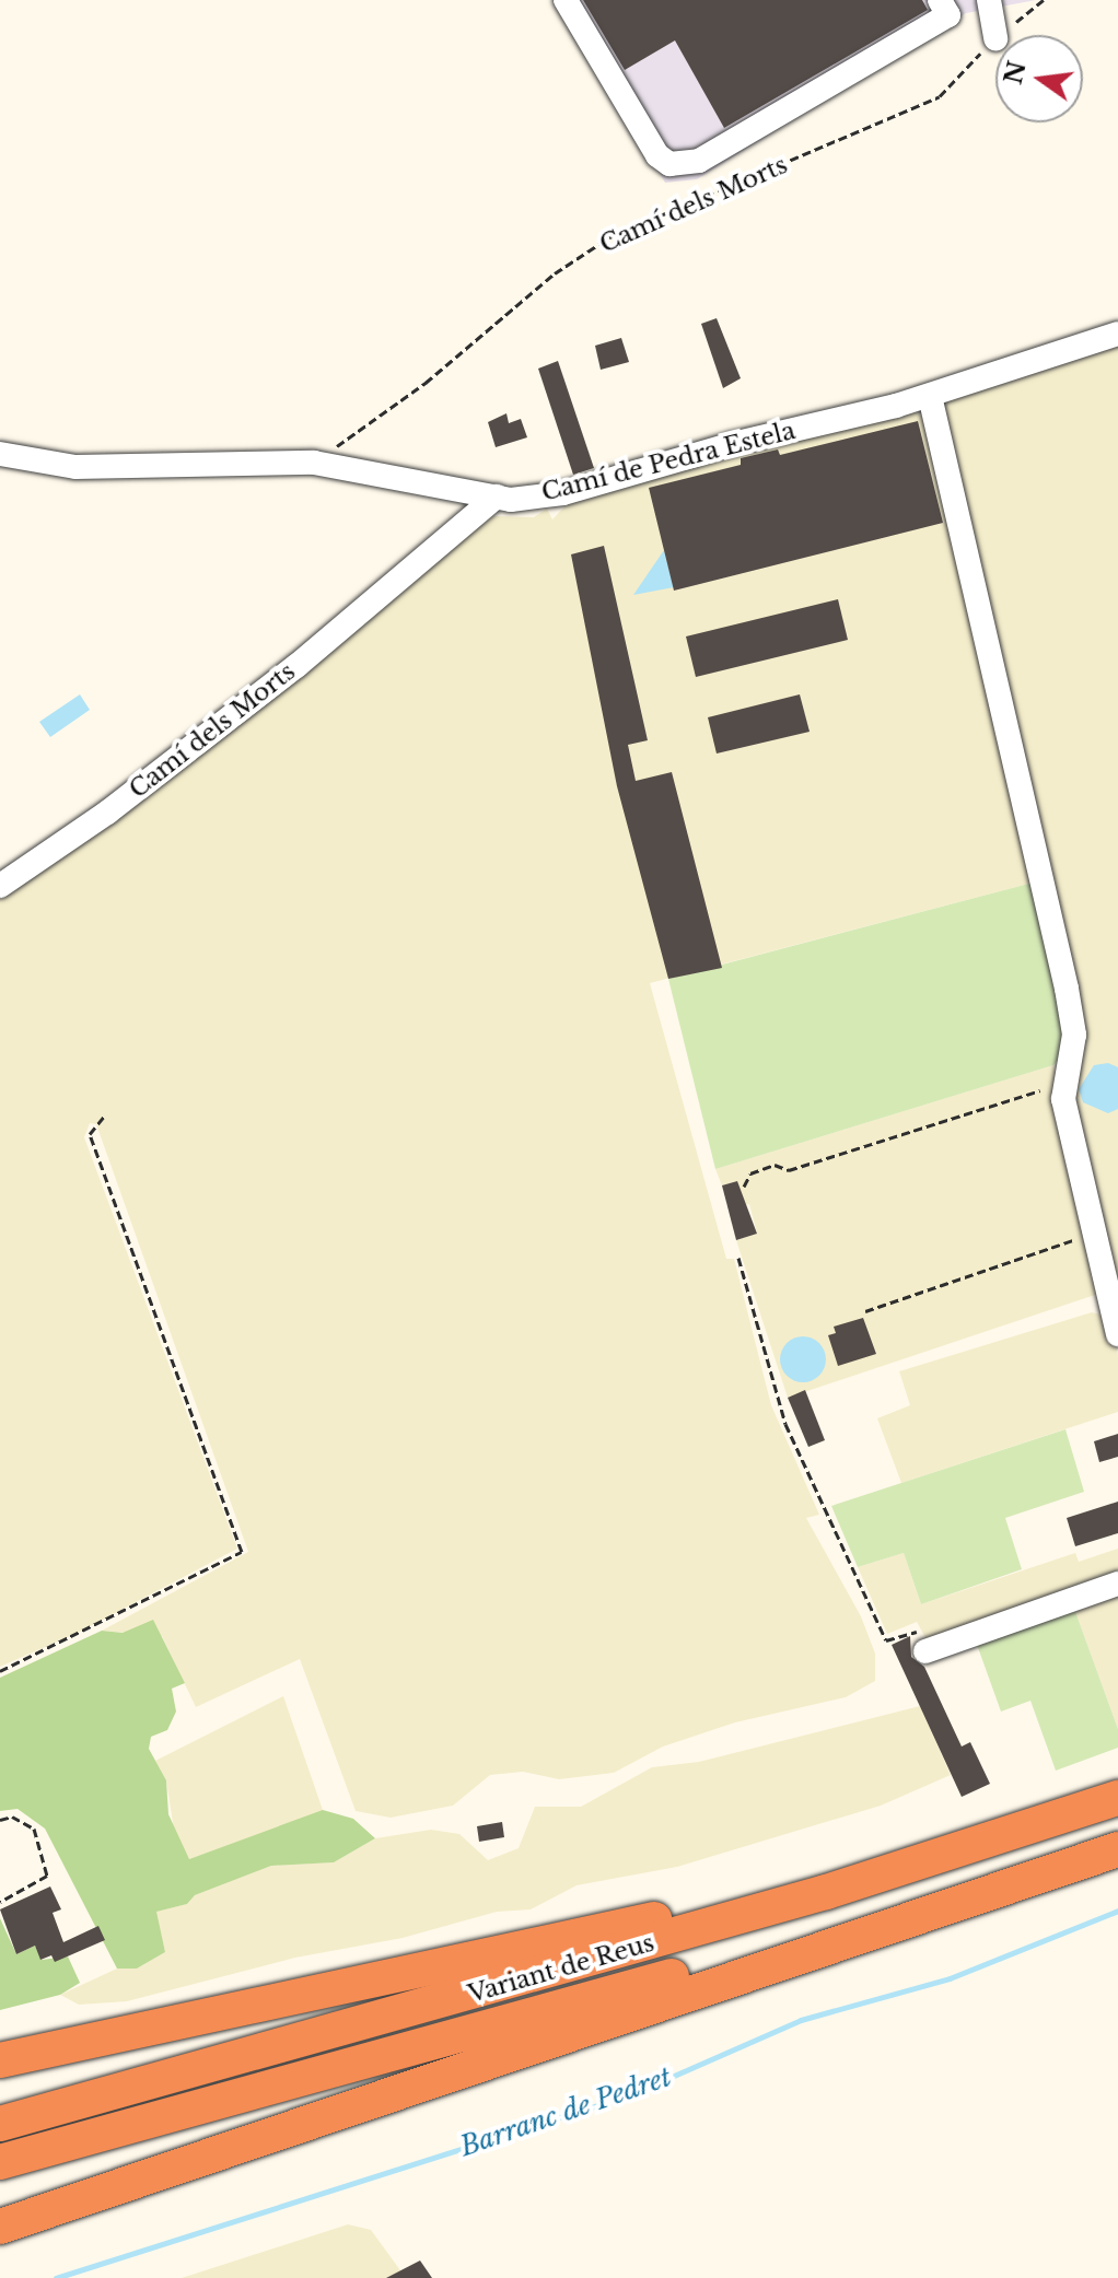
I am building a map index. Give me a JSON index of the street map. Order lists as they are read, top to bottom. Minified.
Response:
{"streets":{"highway":["Variant de Reus"],"street":["Camí dels Morts","Camí de Pedra Estela"]},"crossings":[["Camí dels Morts","Camí de Pedra Estela"]],"water":["Barranc de Pedret"],"north":"left"}
